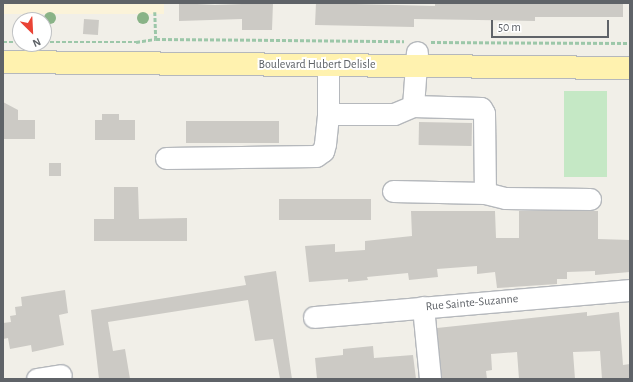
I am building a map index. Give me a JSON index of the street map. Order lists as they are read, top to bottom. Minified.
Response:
{"streets":{"main road":["Boulevard Hubert Delisle"],"street":["Rue Sainte-Suzanne"]},"scale_bar":"50 m","north":"bottom right"}
